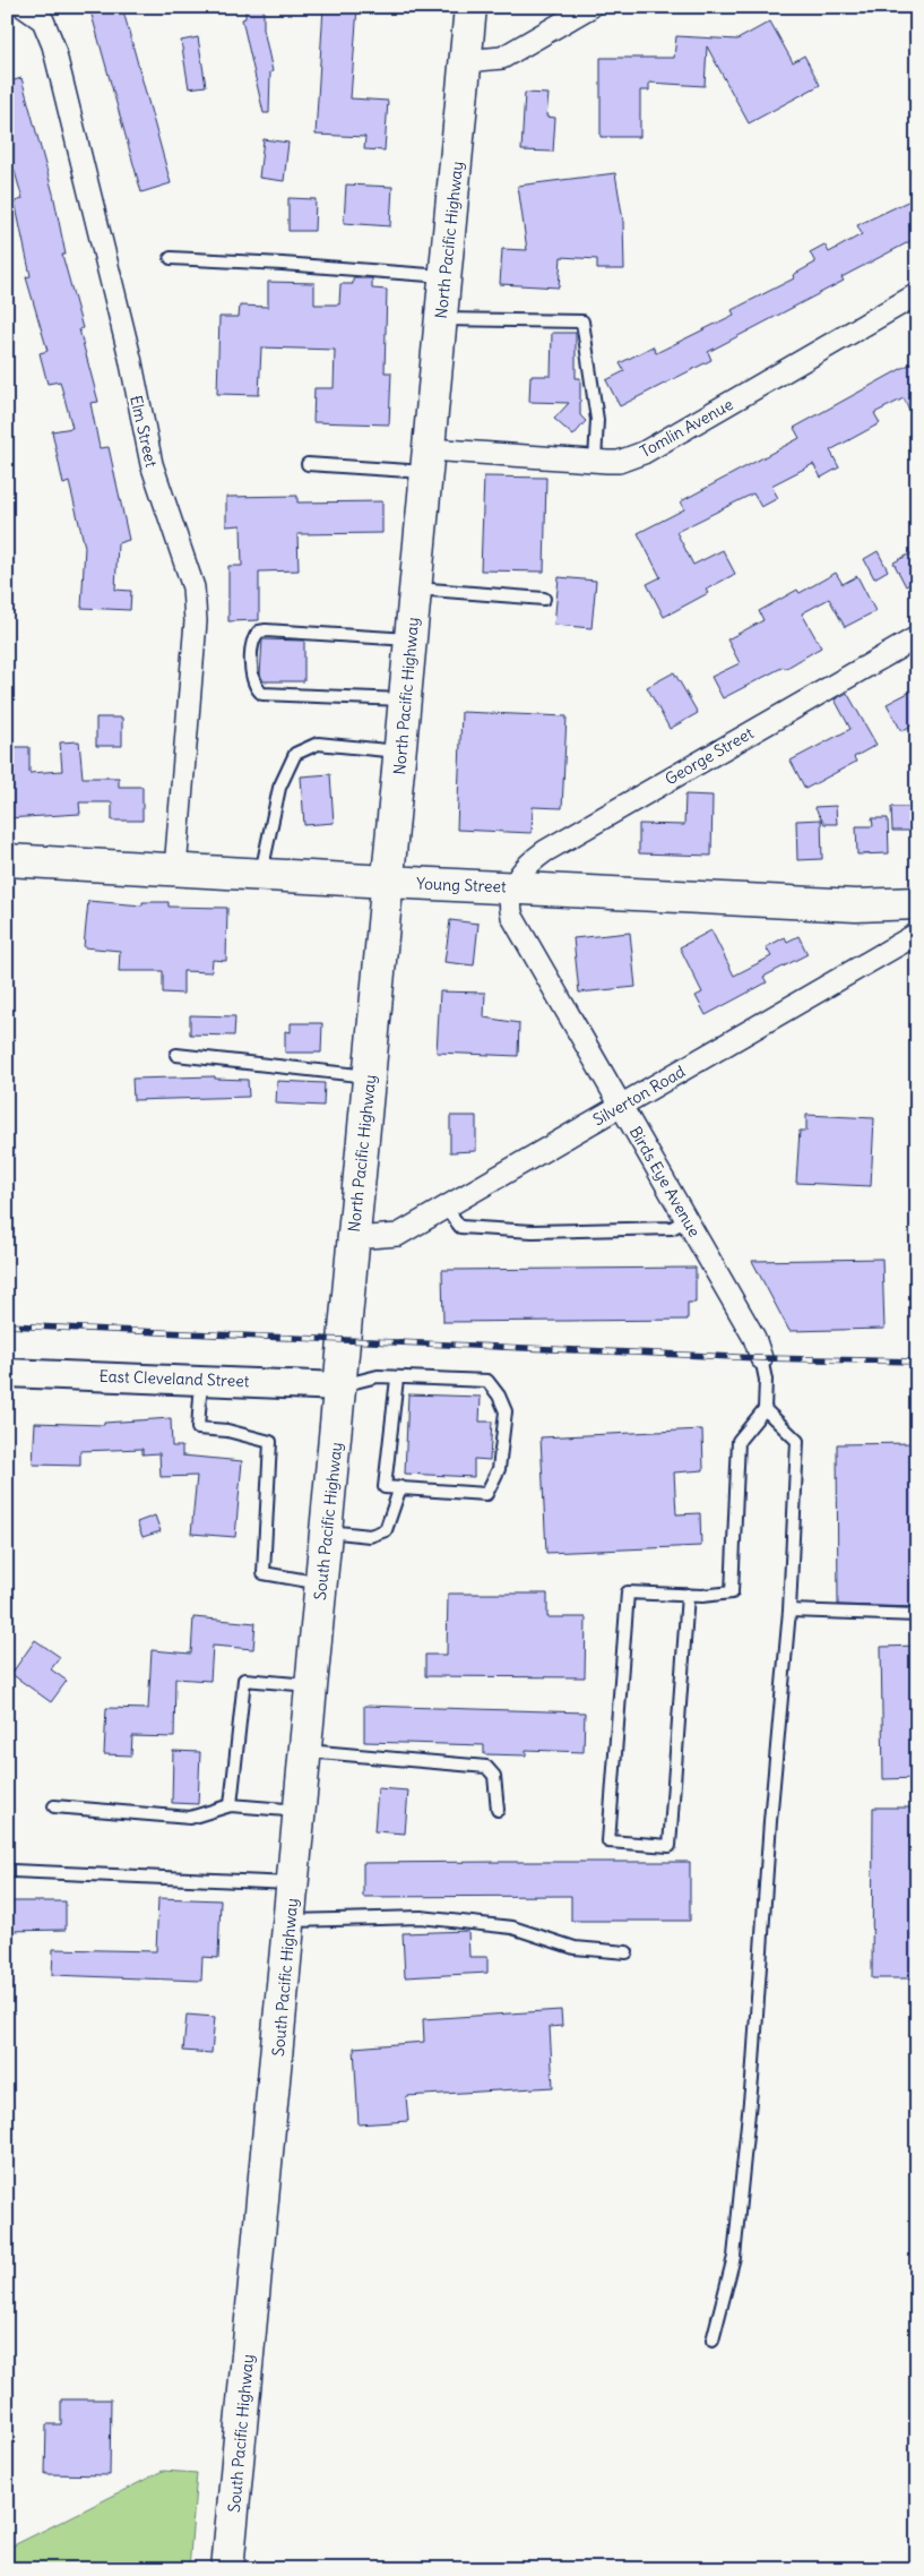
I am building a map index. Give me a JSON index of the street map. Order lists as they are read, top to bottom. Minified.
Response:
{"streets":{"main road":["North Pacific Highway","Young Street","South Pacific Highway"],"street":["Tomlin Avenue","Elm Street","George Street","Silverton Road","Birds Eye Avenue","East Cleveland Street"]},"crossings":[["North Pacific Highway","Tomlin Avenue"],["North Pacific Highway","Young Street"],["North Pacific Highway","Silverton Road"],["North Pacific Highway","East Cleveland Street"],["North Pacific Highway","South Pacific Highway"],["Elm Street","Young Street"],["George Street","Young Street"],["George Street","Birds Eye Avenue"],["Young Street","Birds Eye Avenue"],["Silverton Road","Birds Eye Avenue"],["East Cleveland Street","South Pacific Highway"]]}
